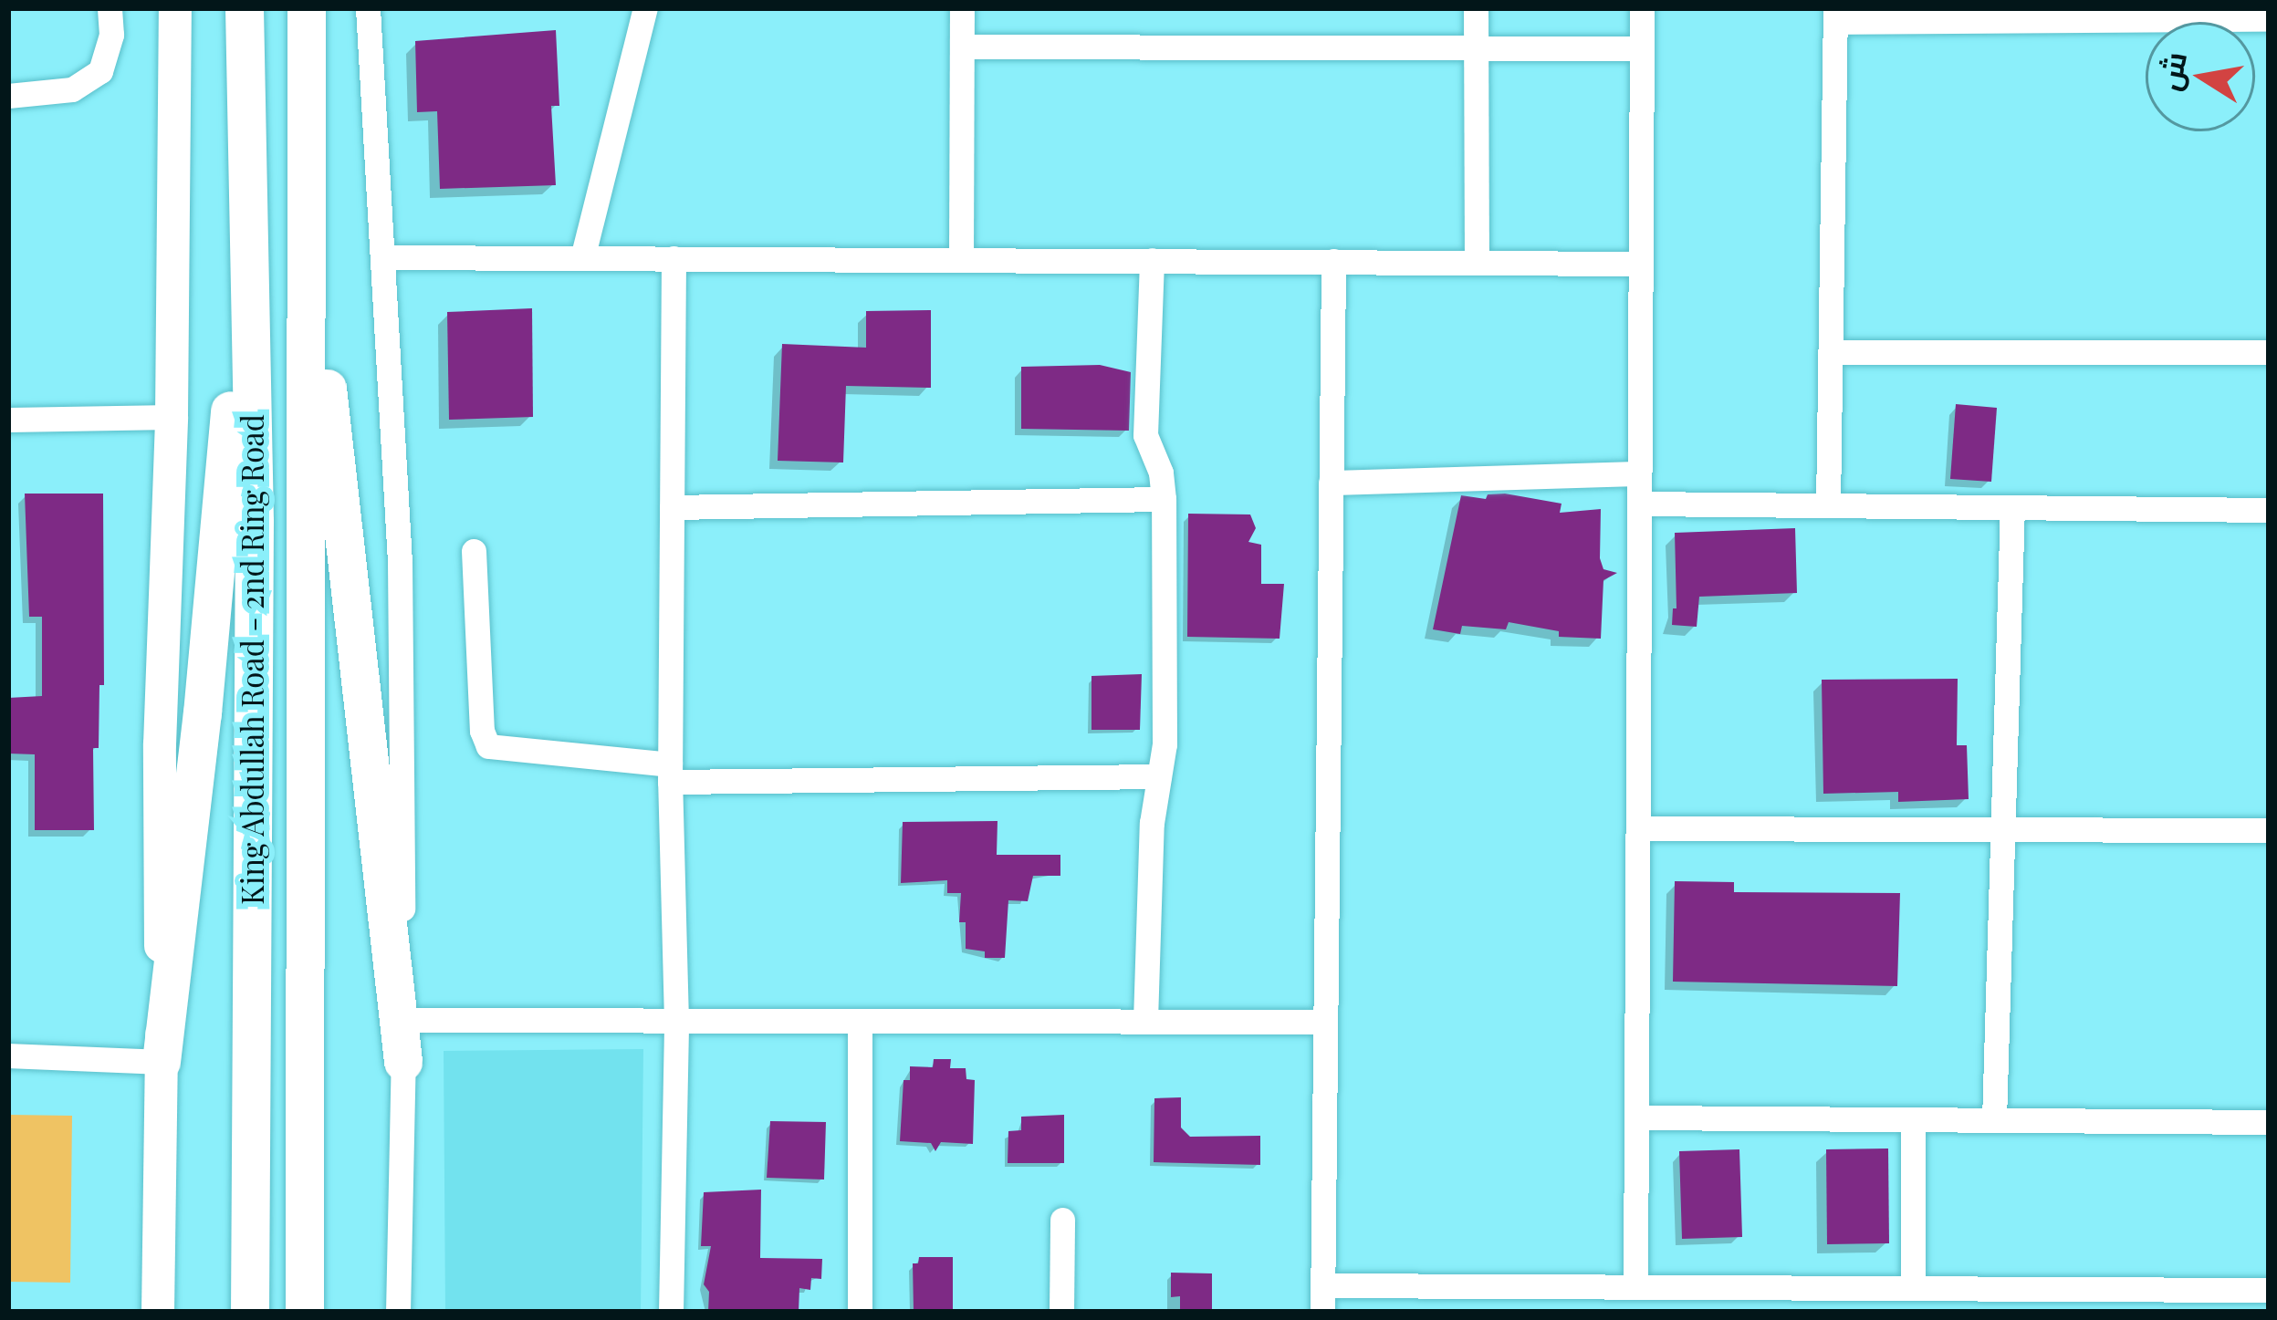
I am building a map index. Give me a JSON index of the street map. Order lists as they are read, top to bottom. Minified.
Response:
{"streets":{"highway":["King Abdullah Road - 2nd Ring Road"]},"north":"left"}
